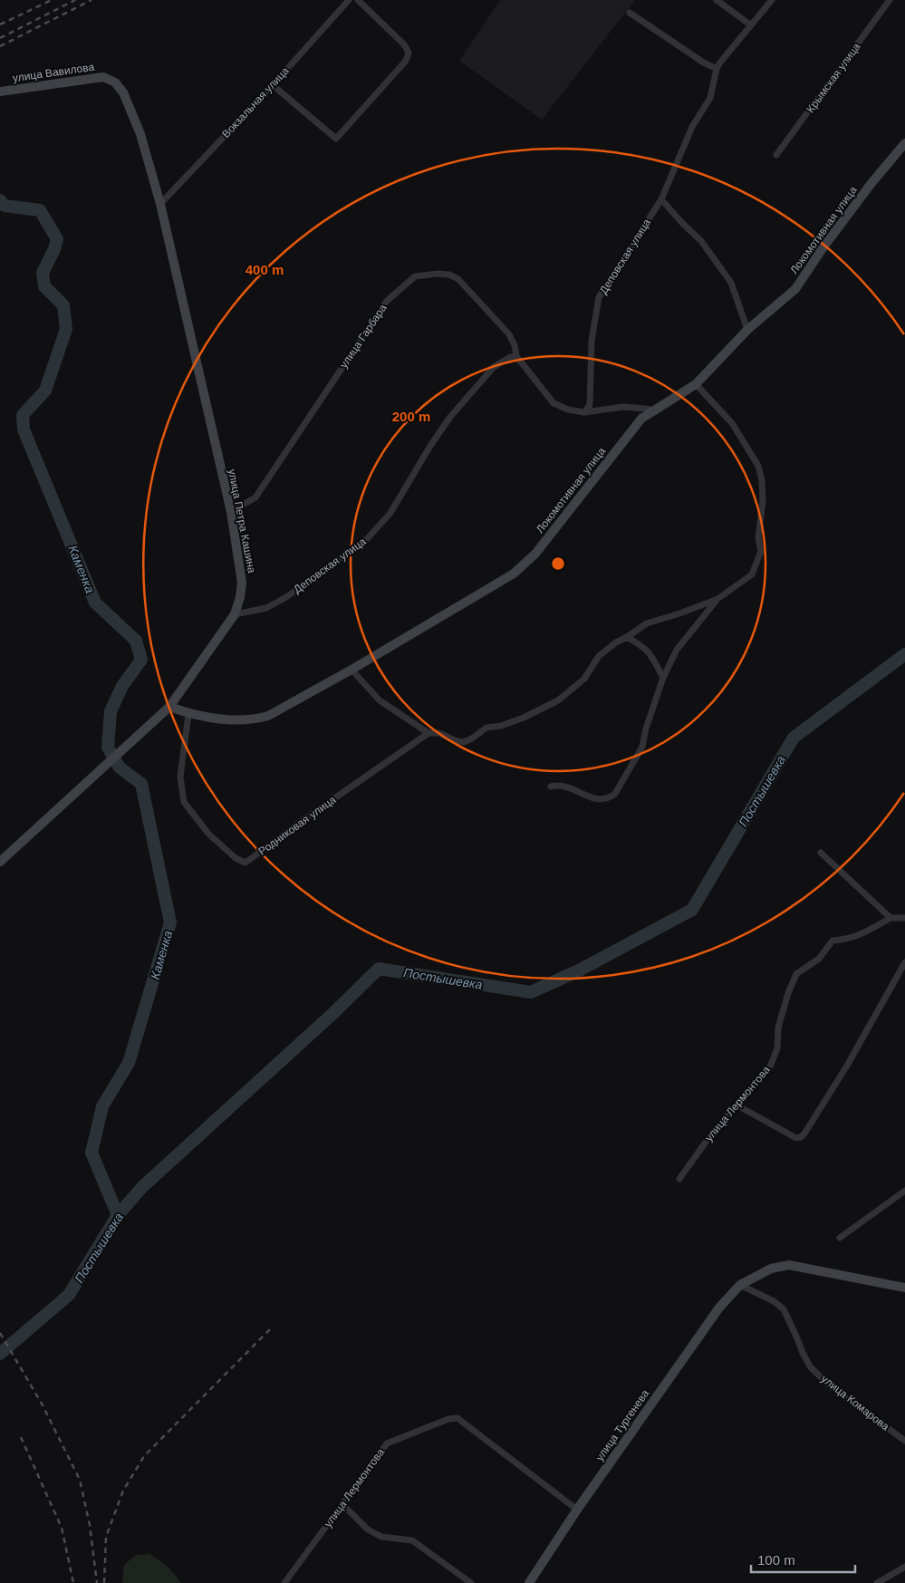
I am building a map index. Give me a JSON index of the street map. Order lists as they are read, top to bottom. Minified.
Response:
{"streets":{"street":["улица Вавилова","Крымская улица","Вокзальная улица","Локомотивная улица","Деповская улица","улица Гарбара","улица Петра Кашина","Родниковая улица","улица Лермонтова","улица Комарова","улица Тургенева"]},"crossings":[["улица Вавилова","Вокзальная улица"],["улица Вавилова","улица Петра Кашина"],["Вокзальная улица","улица Петра Кашина"],["Локомотивная улица","улица Петра Кашина"],["Локомотивная улица","Родниковая улица"],["Деповская улица","улица Гарбара"],["Деповская улица","улица Петра Кашина"],["улица Гарбара","улица Петра Кашина"],["улица Лермонтова","улица Тургенева"],["улица Комарова","улица Тургенева"]],"water":["Каменка","Постышевка"],"scale_bar":"100 m","rings":["400 m","200 m"]}
